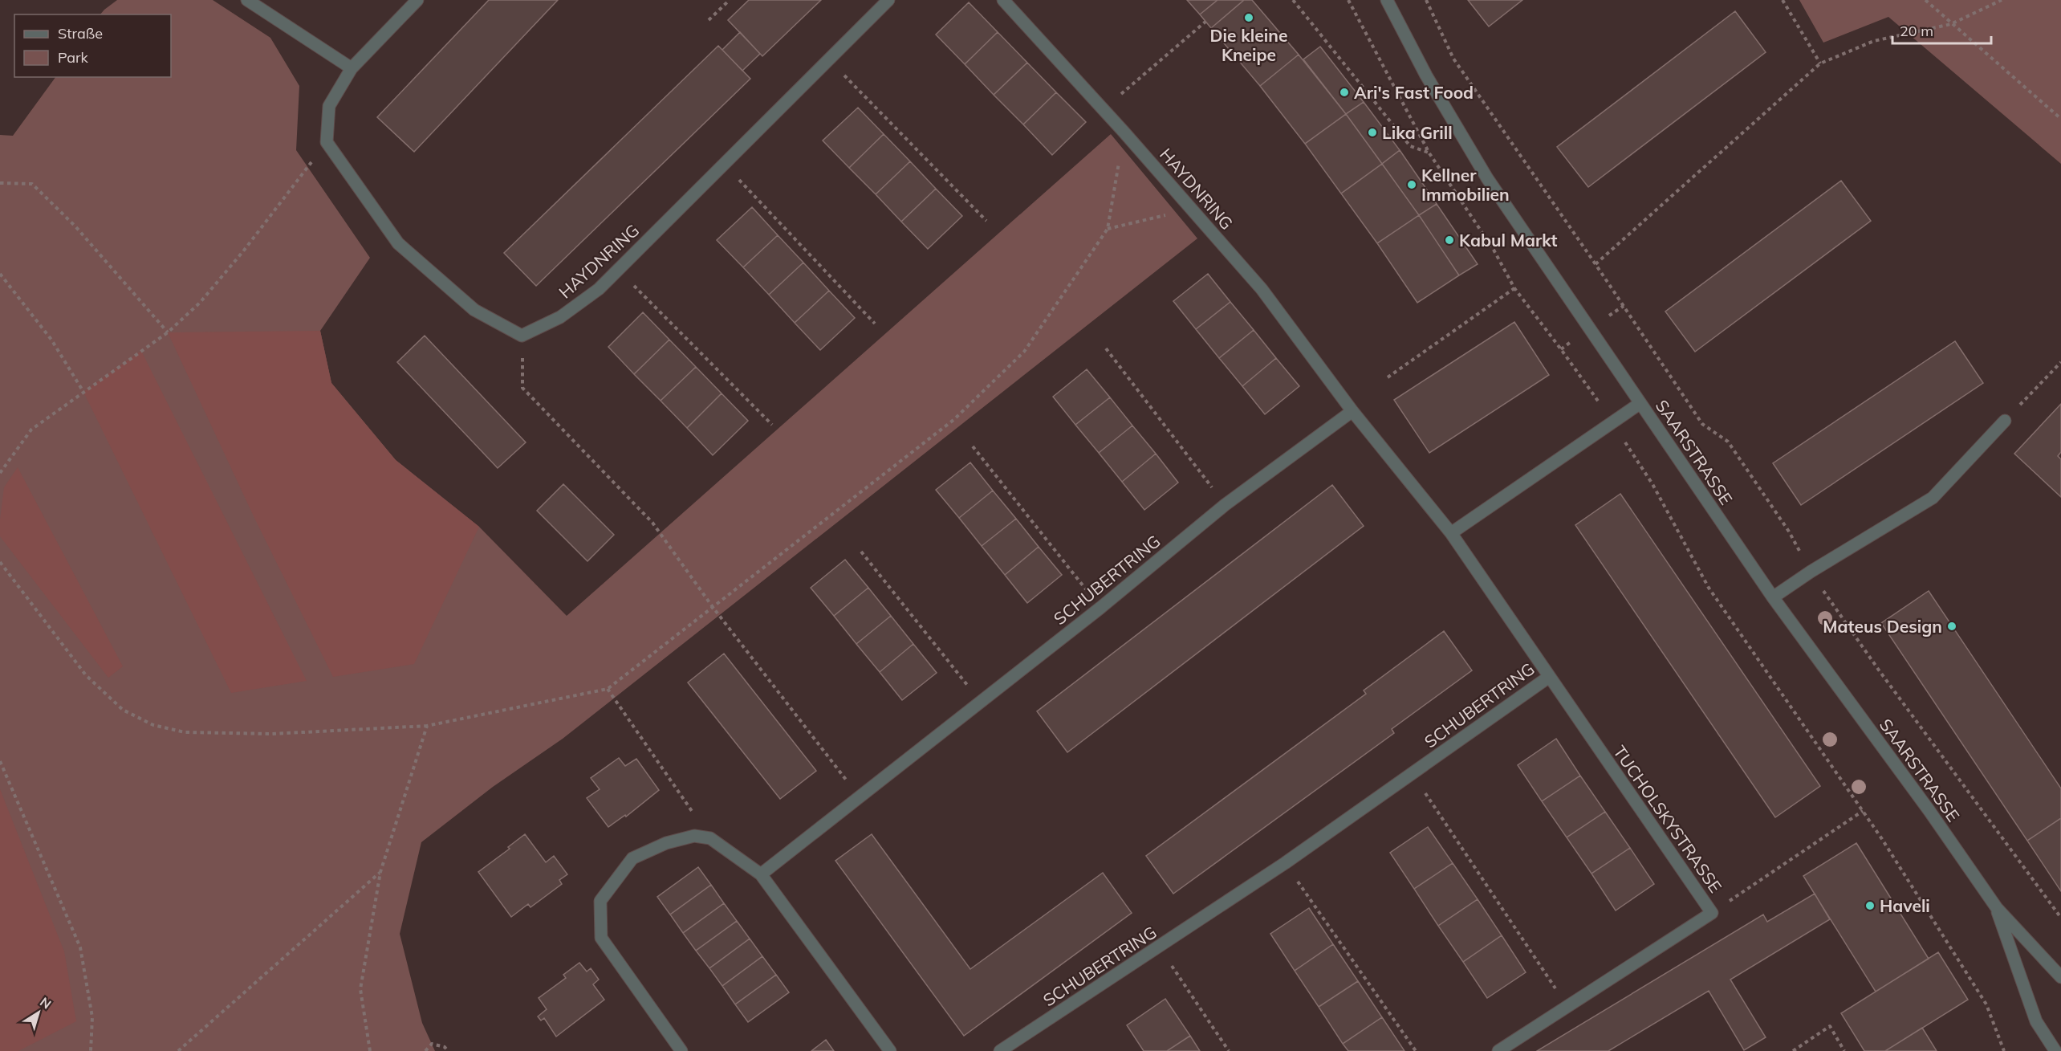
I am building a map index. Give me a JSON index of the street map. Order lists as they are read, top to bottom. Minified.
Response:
{"streets":{"street":["HAYDNRING","SAARSTRASSE","SCHUBERTRING","TUCHOLSKYSTRASSE"]},"crossings":[["HAYDNRING","SCHUBERTRING"],["SCHUBERTRING","TUCHOLSKYSTRASSE"]],"places":["Die kleine Kneipe","Ari's Fast Food","Lika Grill","Kellner Immobilien","Kabul Markt","Mateus Design","Haveli"],"legend":["Straße","Park"],"scale_bar":"20 m","north":"top right"}
